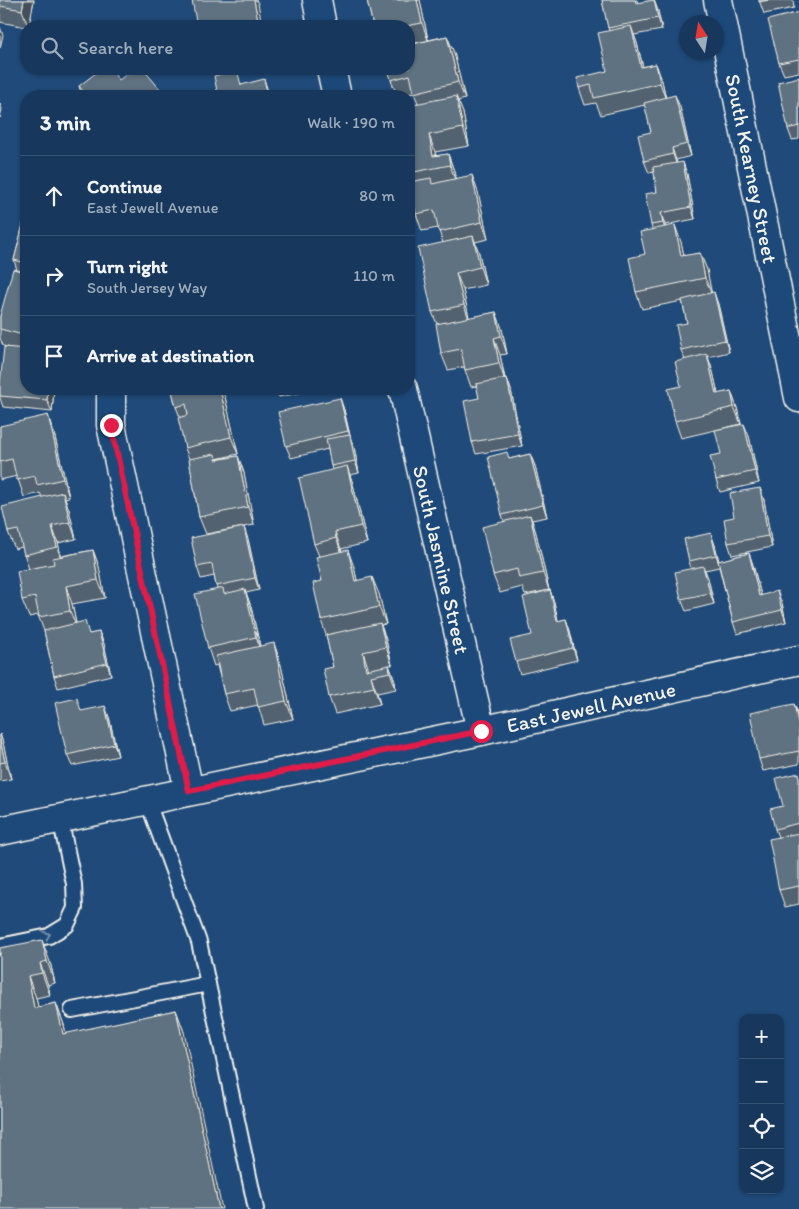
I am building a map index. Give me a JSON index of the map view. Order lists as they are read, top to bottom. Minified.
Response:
{"streets":{"street":["South Kearney Street","South Jasmine Street","East Jewell Avenue"]},"crossings":[["South Jasmine Street","East Jewell Avenue"]],"north":"top","page":{"search":"Search here","heading":["3 min","Walk · 190 m"],"list":[["Continue","East Jewell Avenue","80 m"],["Turn right","South Jersey Way","110 m"],"Arrive at destination"],"map_buttons":["+","−"]}}
